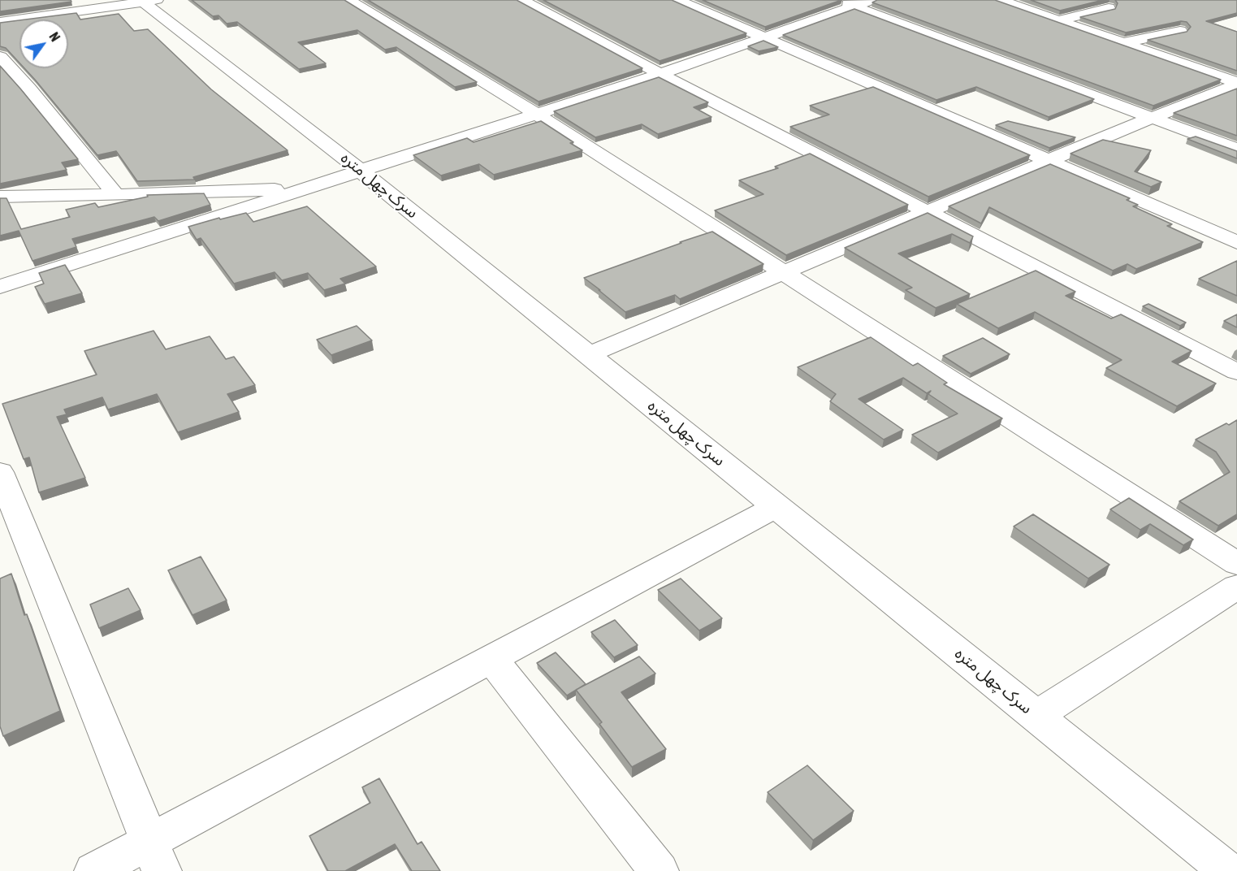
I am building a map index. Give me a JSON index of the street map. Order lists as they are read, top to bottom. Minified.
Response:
{"streets":{"street":["سرک چهل متره"]},"north":"top right"}
